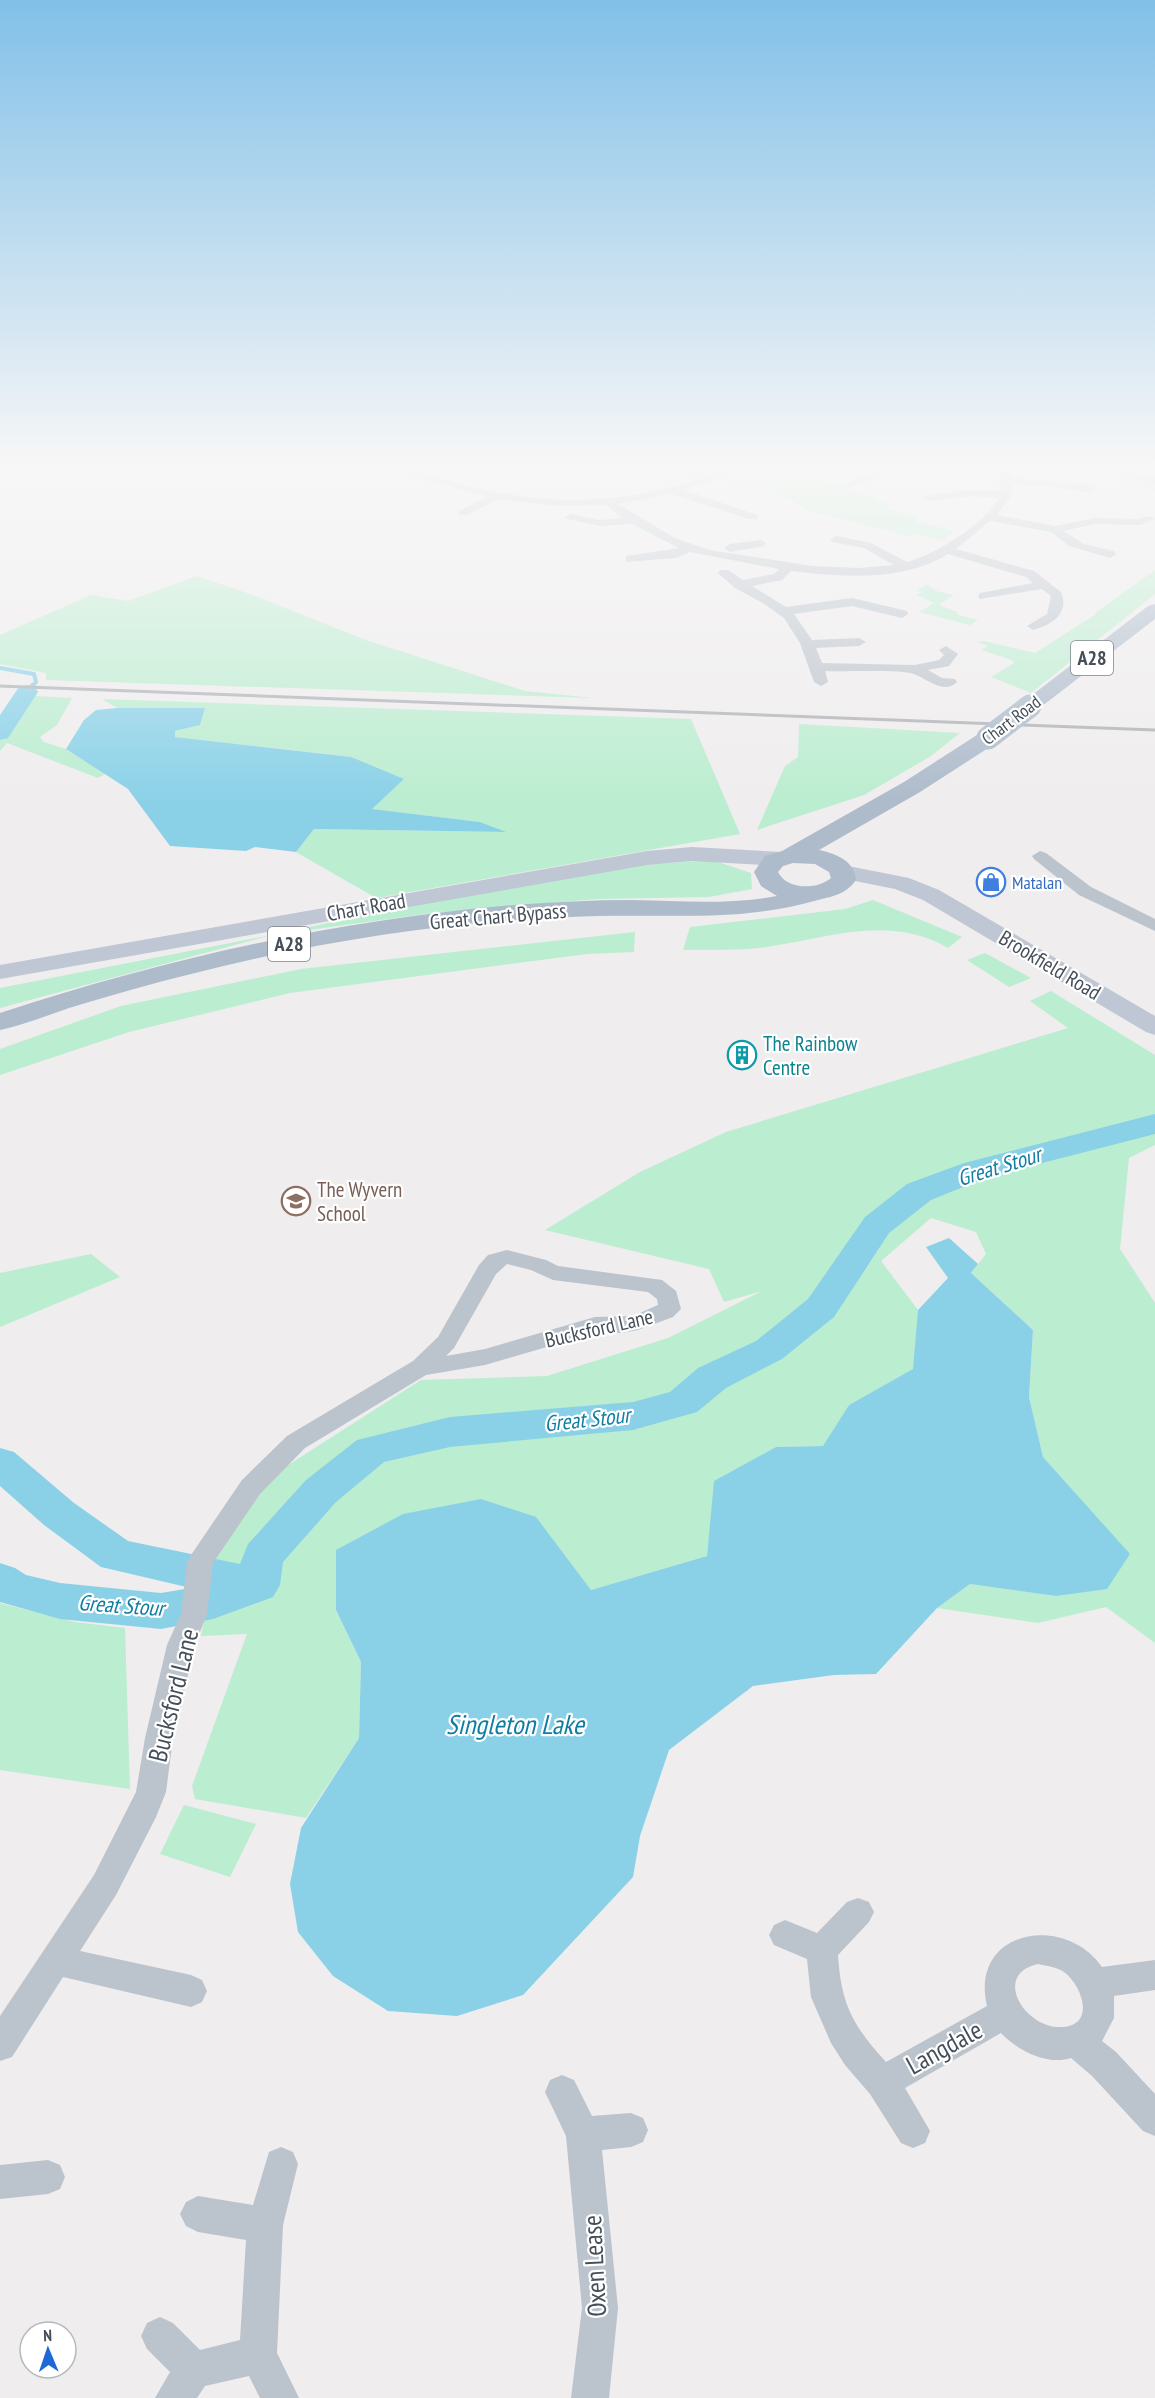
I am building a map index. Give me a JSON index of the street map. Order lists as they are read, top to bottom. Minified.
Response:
{"streets":{"main road":["A28","Chart Road","Great Chart Bypass"],"street":["Brookfield Road","Bucksford Lane","Langdale","Oxen Lease"]},"crossings":[["Chart Road","Great Chart Bypass"],["Chart Road","Brookfield Road"],["Great Chart Bypass","Brookfield Road"]],"water":["Great Stour","Singleton Lake"],"places":{"shop":["Matalan"],"building":["The Rainbow Centre"],"school or university":["The Wyvern School"]},"north":"top"}
